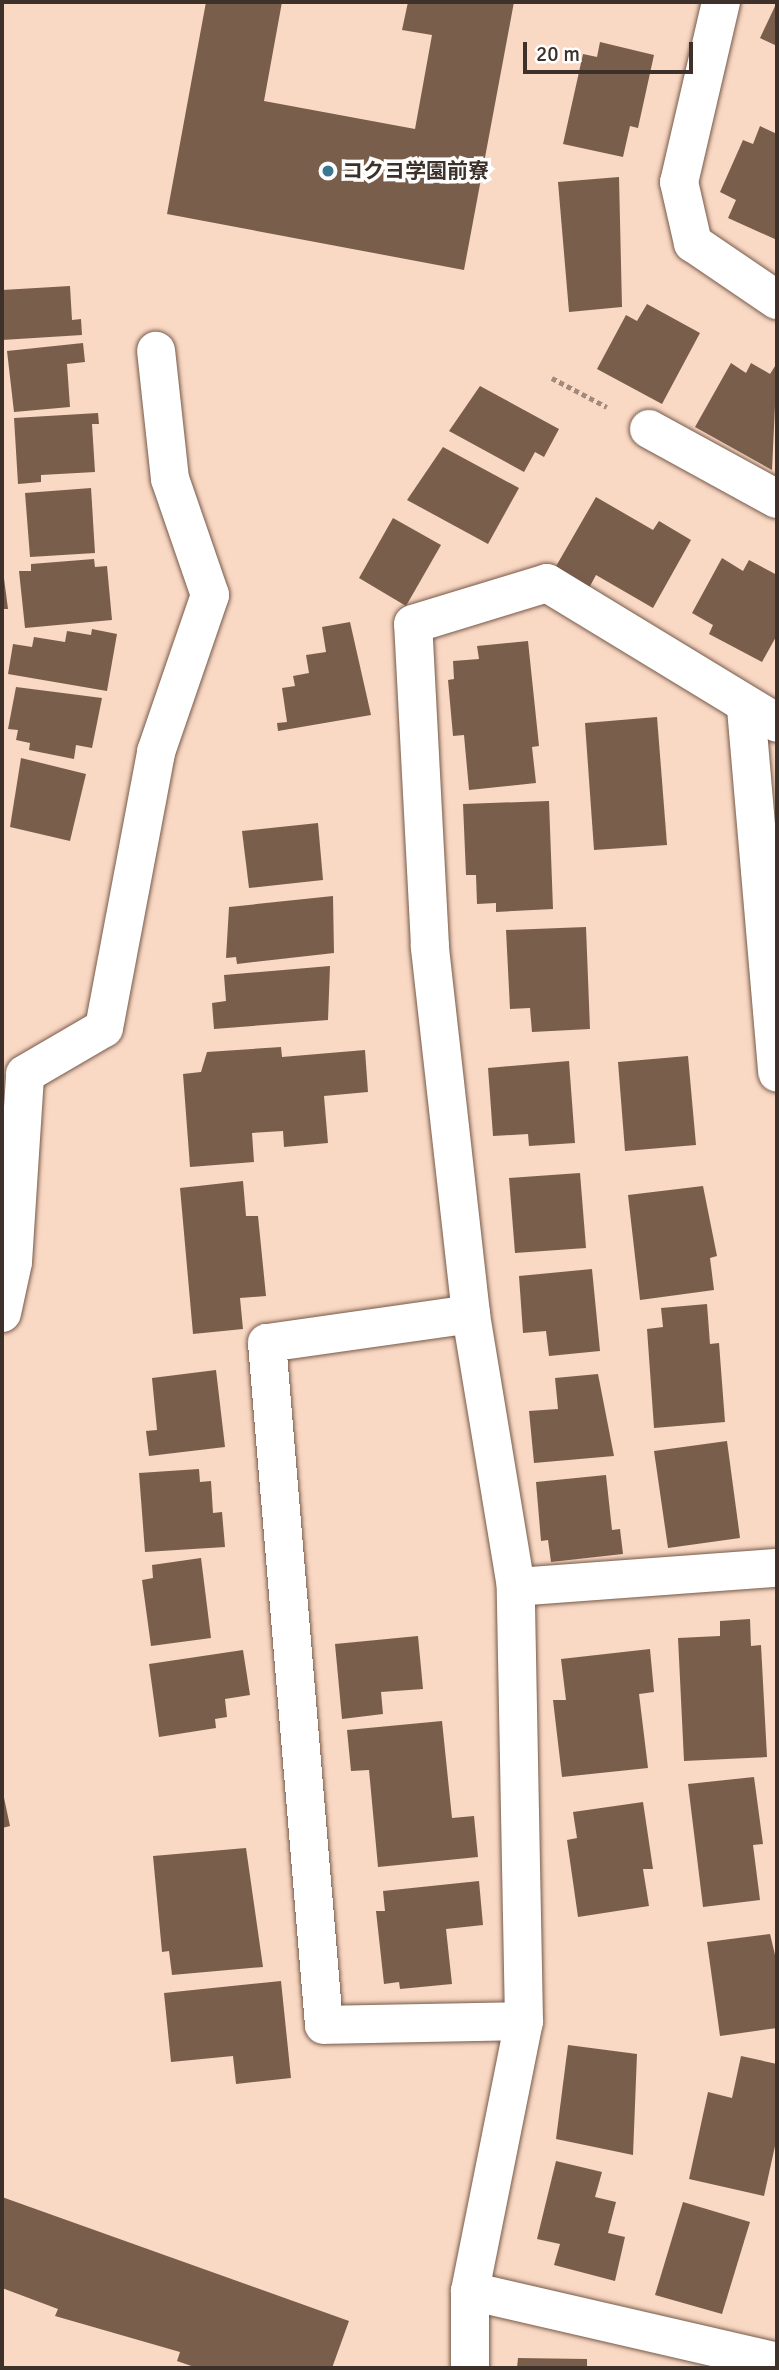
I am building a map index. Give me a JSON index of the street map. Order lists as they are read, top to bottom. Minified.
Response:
{"places":["コクヨ学園前寮"],"scale_bar":"20 m"}
